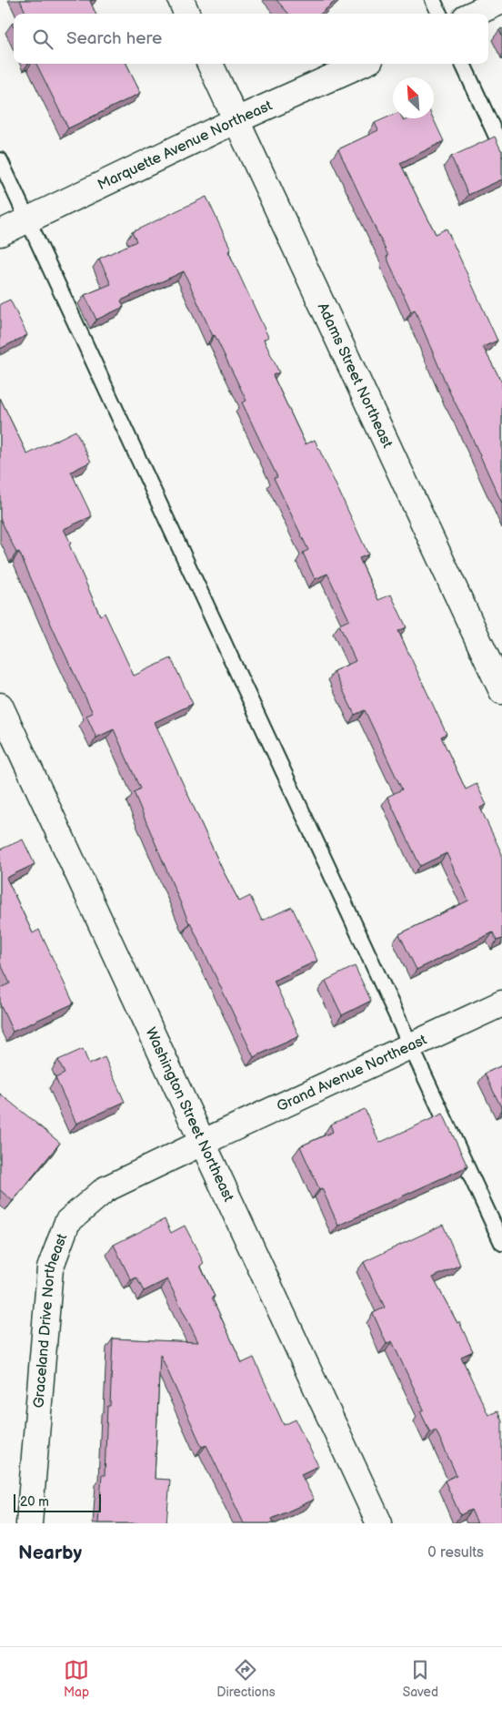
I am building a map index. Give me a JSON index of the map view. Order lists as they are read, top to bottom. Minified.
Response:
{"streets":{"street":["Marquette Avenue Northeast","Adams Street Northeast","Grand Avenue Northeast","Washington Street Northeast","Graceland Drive Northeast"]},"crossings":[["Marquette Avenue Northeast","Adams Street Northeast"],["Grand Avenue Northeast","Washington Street Northeast"],["Grand Avenue Northeast","Graceland Drive Northeast"],["Washington Street Northeast","Graceland Drive Northeast"]],"scale_bar":"20 m","north":"top left","page":{"search":"Search here","scale":"20 m","heading":["Nearby","0 results"],"nav":["Map","Directions","Saved"]}}
